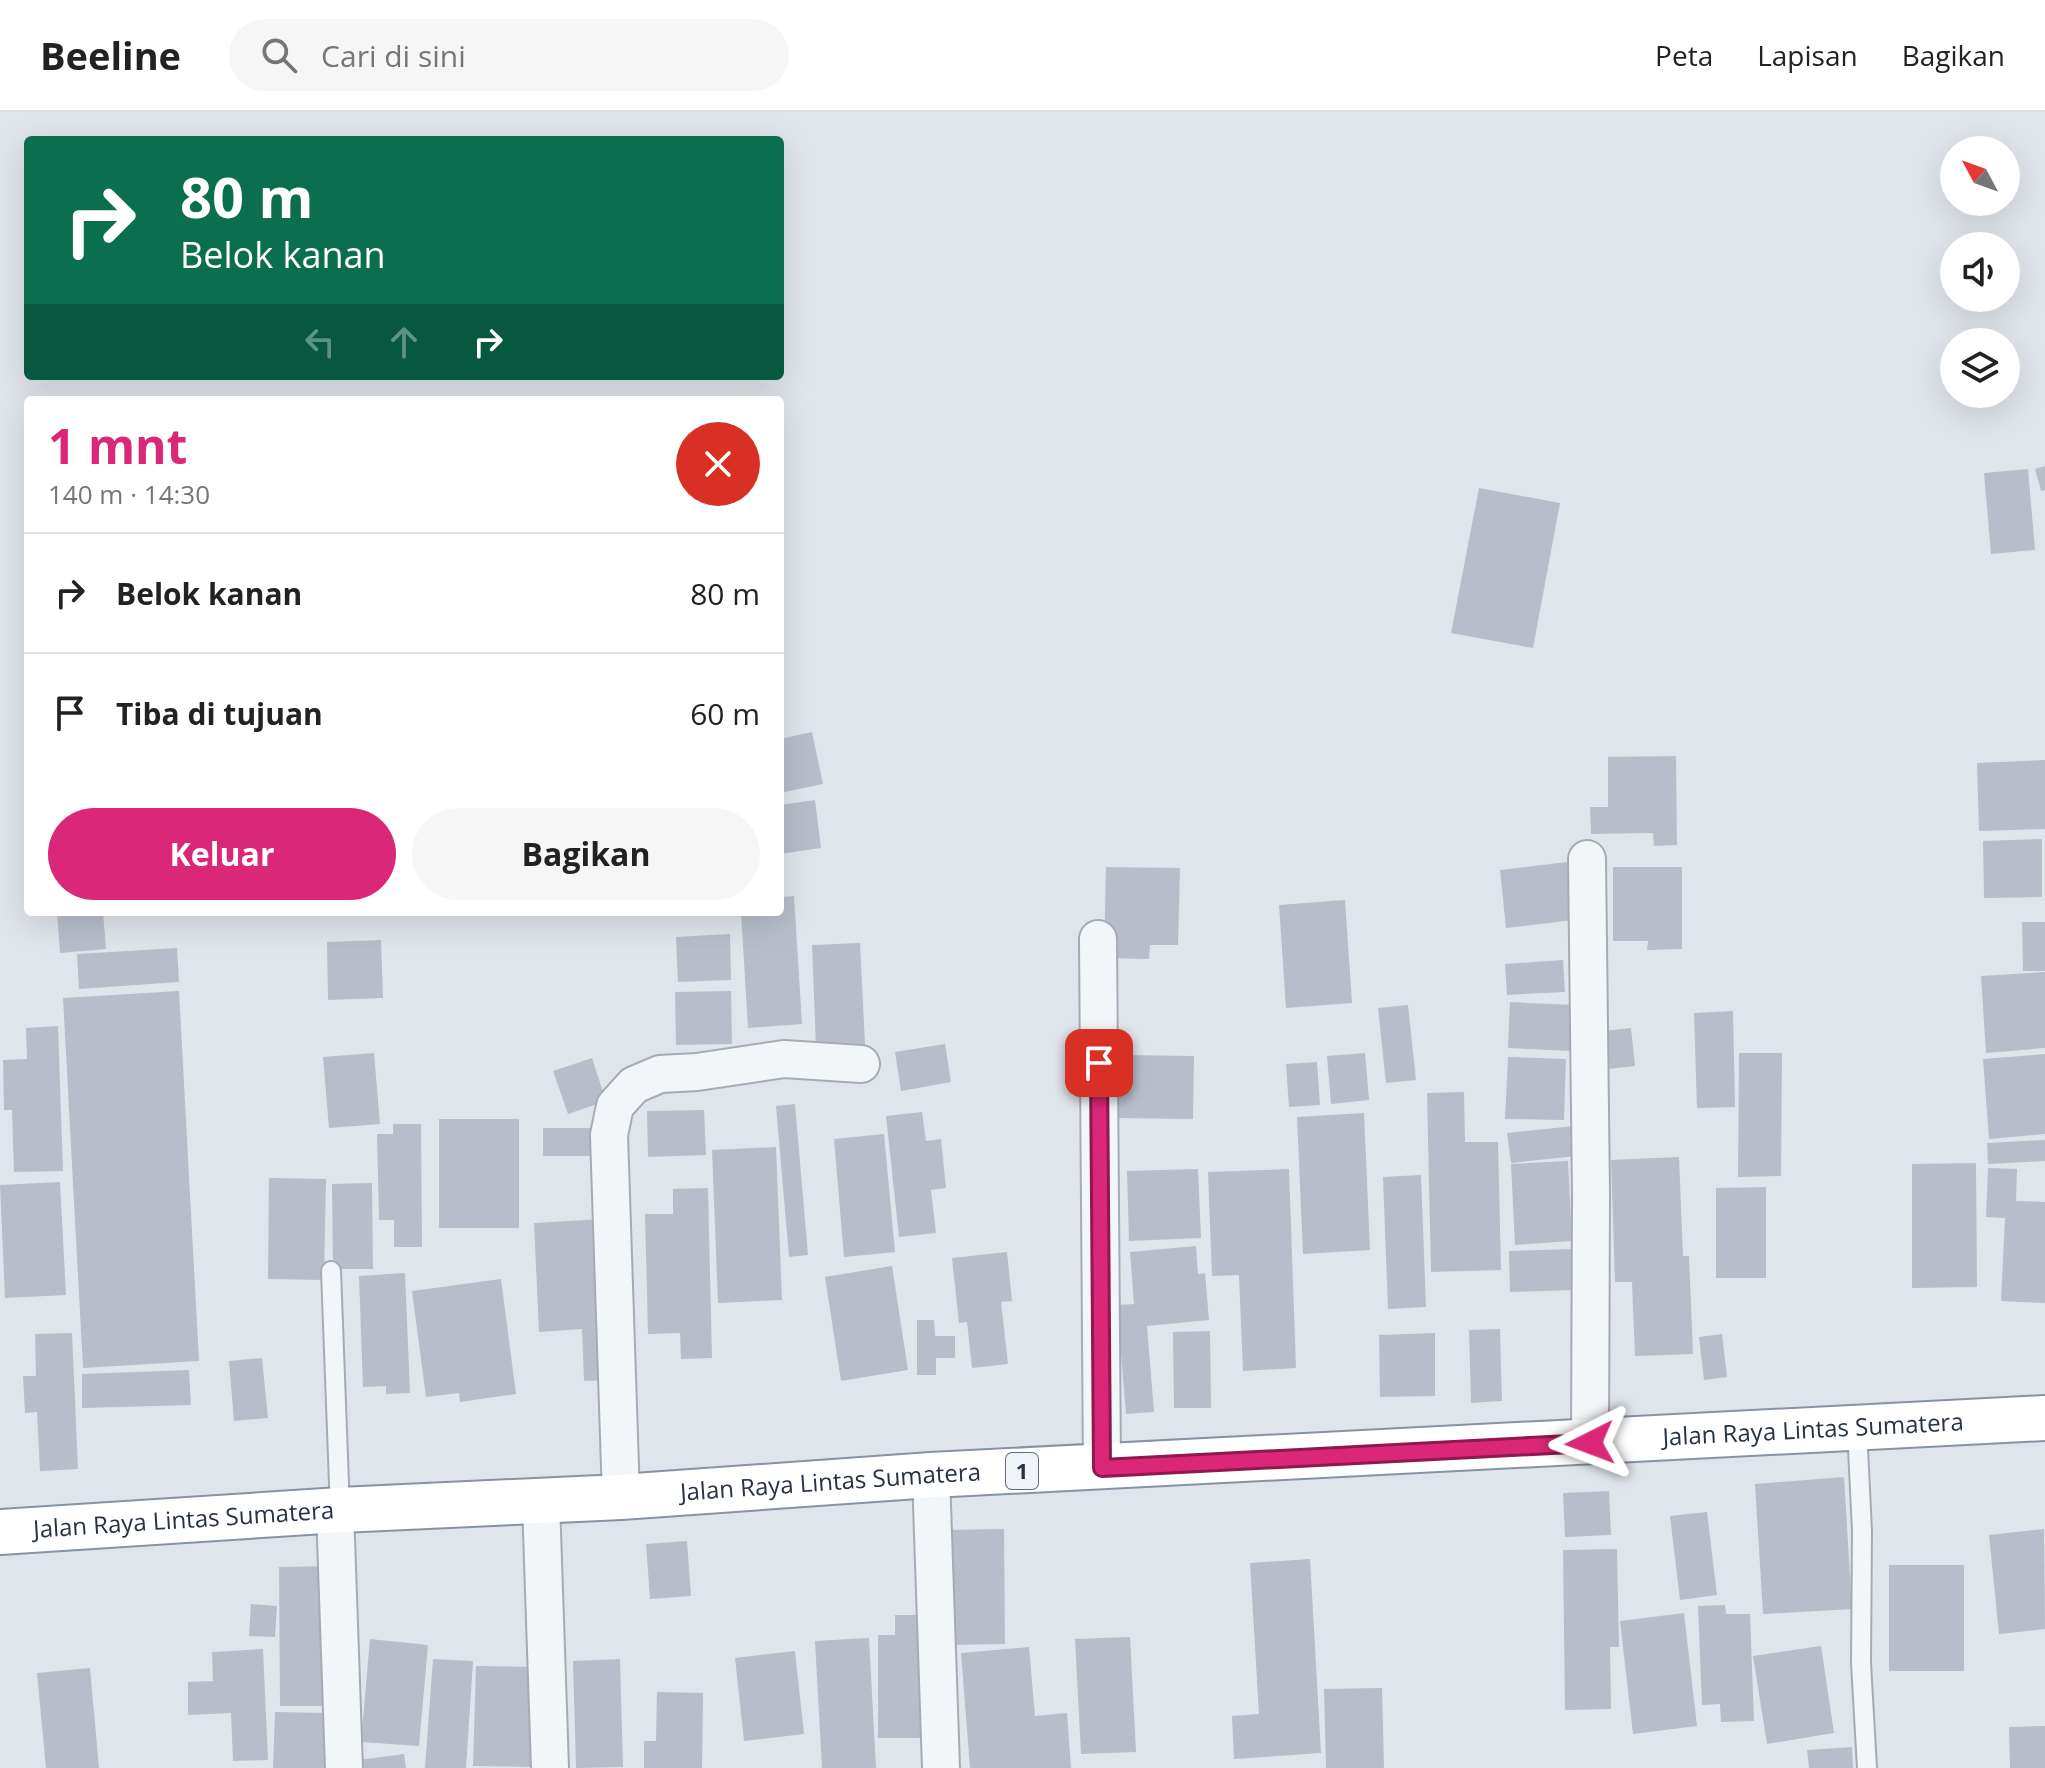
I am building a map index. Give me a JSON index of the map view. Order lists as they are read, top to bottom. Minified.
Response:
{"streets":{"highway":["Jalan Raya Lintas Sumatera","1"]},"north":"top left","page":{"header":"Beeline","search":"Cari di sini","nav":["Peta","Lapisan","Bagikan"],"turn":["80 m","Belok kanan"],"heading":["1 mnt","140 m · 14:30"],"list":[{"name":"Belok kanan","value":"80 m"},{"name":"Tiba di tujuan","value":"60 m"}],"buttons":["Keluar","Bagikan"]}}
